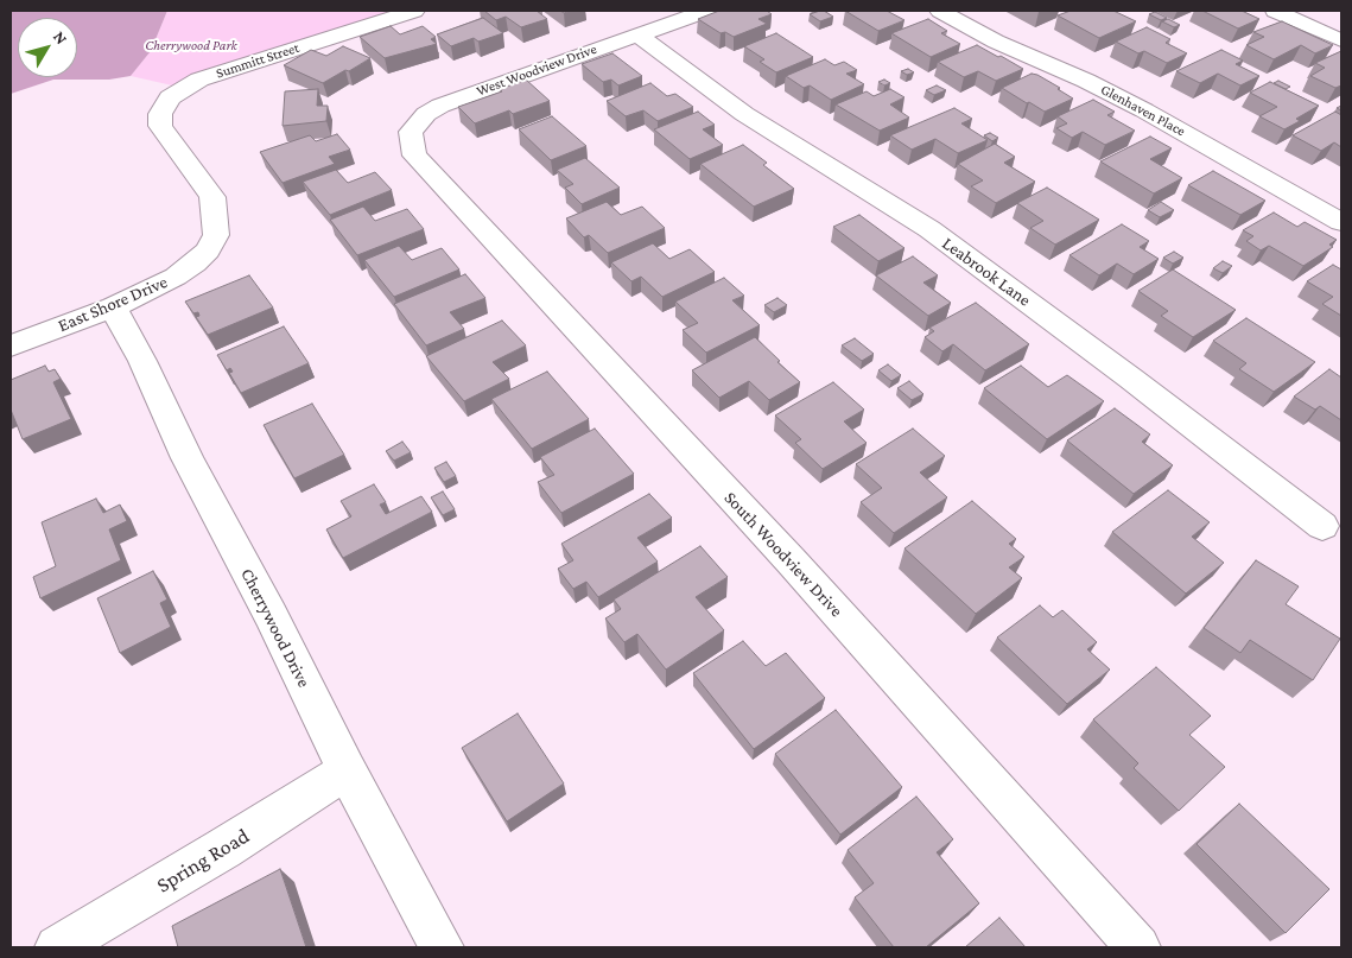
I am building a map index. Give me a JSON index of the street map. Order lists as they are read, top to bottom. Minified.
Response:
{"streets":{"street":["Summitt Street","West Woodview Drive","Glenhaven Place","Leabrook Lane","East Shore Drive","South Woodview Drive","Cherrywood Drive","Spring Road"]},"crossings":[["Summitt Street","East Shore Drive"],["West Woodview Drive","Leabrook Lane"],["West Woodview Drive","South Woodview Drive"],["East Shore Drive","Cherrywood Drive"],["Cherrywood Drive","Spring Road"]],"parks":["Cherrywood Park"],"north":"top right"}
